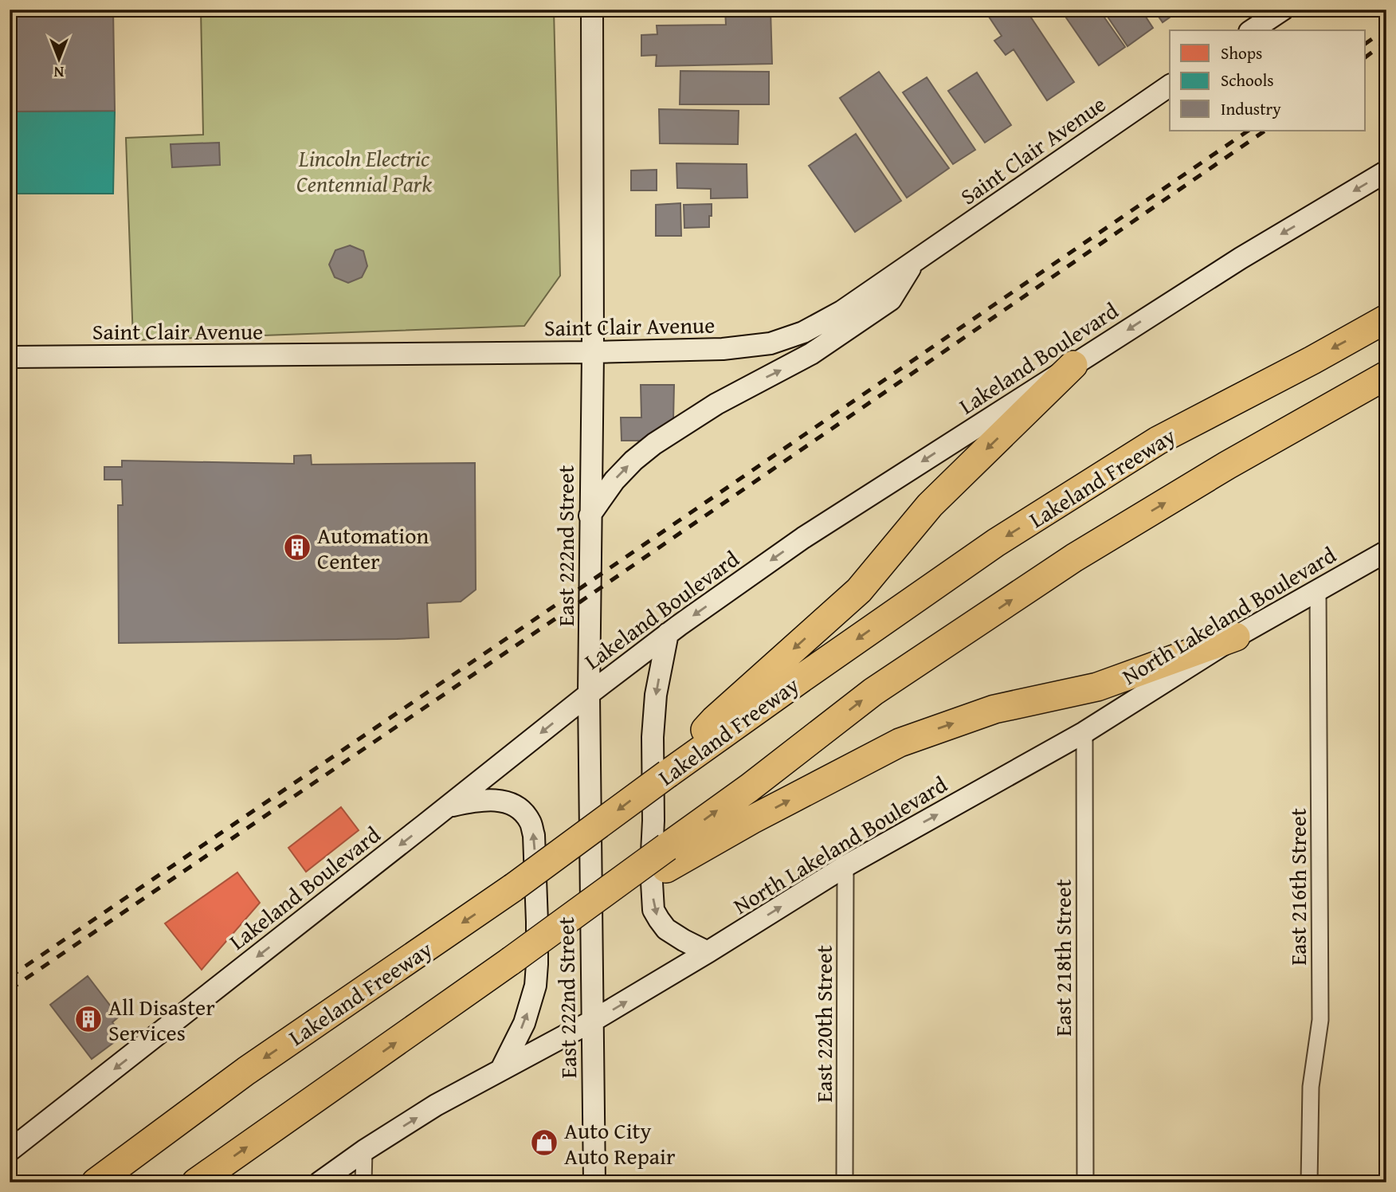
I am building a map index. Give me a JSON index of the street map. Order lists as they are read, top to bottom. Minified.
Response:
{"streets":{"highway":["Lakeland Freeway"],"street":["Saint Clair Avenue","Lakeland Boulevard","East 222nd Street","North Lakeland Boulevard","East 216th Street","East 218th Street","East 220th Street"]},"crossings":[["Saint Clair Avenue","East 222nd Street"],["Lakeland Boulevard","East 222nd Street"],["East 222nd Street","North Lakeland Boulevard"],["North Lakeland Boulevard","East 216th Street"],["North Lakeland Boulevard","East 218th Street"],["North Lakeland Boulevard","East 220th Street"]],"one_way":["Lakeland Boulevard","North Lakeland Boulevard"],"parks":["Lincoln Electric Centennial Park"],"places":{"building":["Automation Center","All Disaster Services"],"shop":["Auto City Auto Repair"]},"legend":["Shops","Schools","Industry"],"north":"bottom"}
